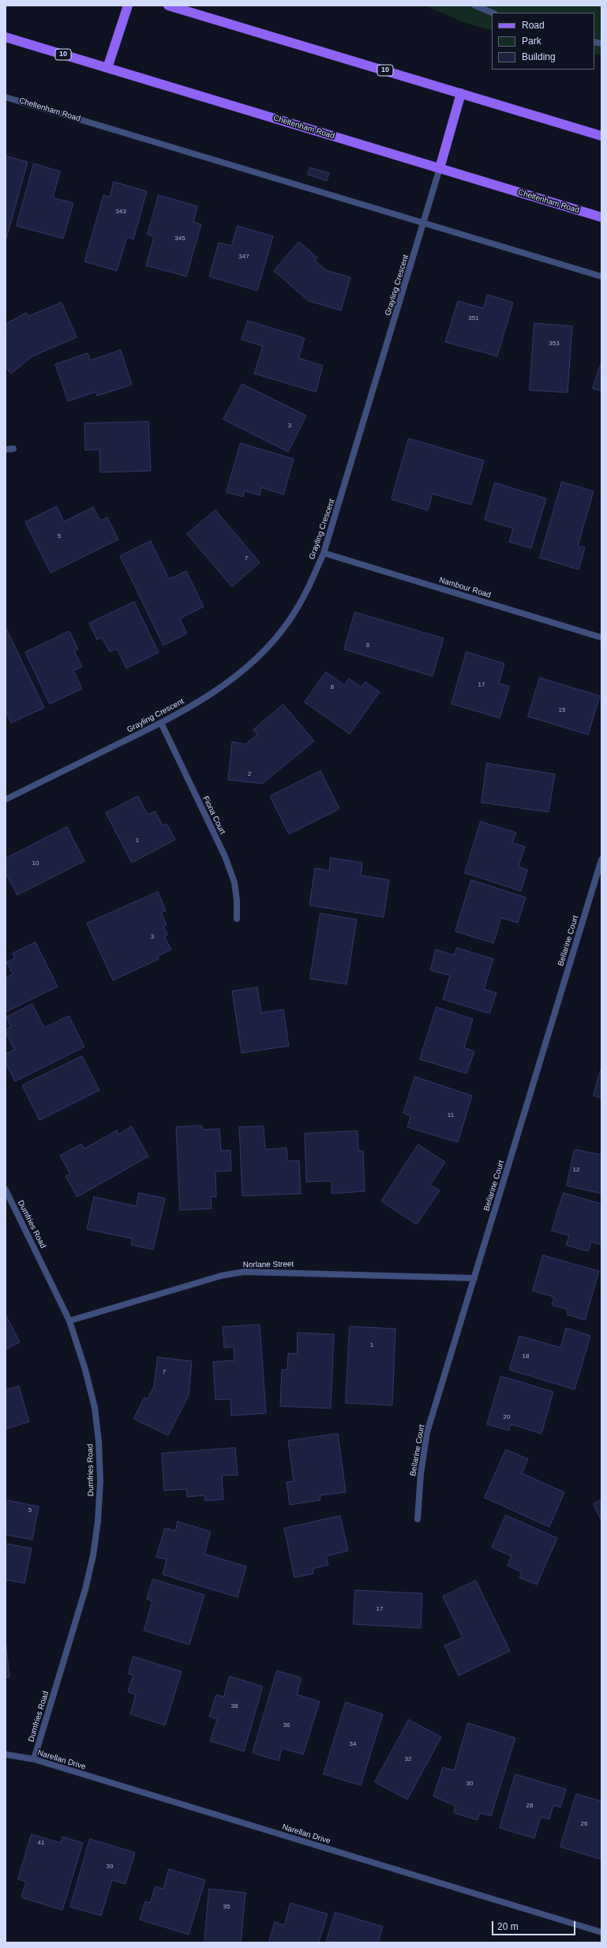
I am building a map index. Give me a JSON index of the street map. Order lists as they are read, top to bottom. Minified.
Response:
{"streets":{"main road":["10","Cheltenham Road"],"street":["Grayling Crescent","Nambour Road","Fiona Court","Bellarine Court","Dumfries Road","Norlane Street","Narellan Drive"]},"crossings":[["Cheltenham Road","Grayling Crescent"],["Grayling Crescent","Nambour Road"],["Grayling Crescent","Fiona Court"],["Bellarine Court","Norlane Street"],["Dumfries Road","Norlane Street"],["Dumfries Road","Narellan Drive"]],"house_numbers":["343","345","347","351","353","3","5","7","6","17","8","15","2","1","10","3","11","12","1","18","7","20","5","17","38","36","34","32","30","28","26","41","39","35"],"legend":["Road","Park","Building"],"scale_bar":"20 m"}
